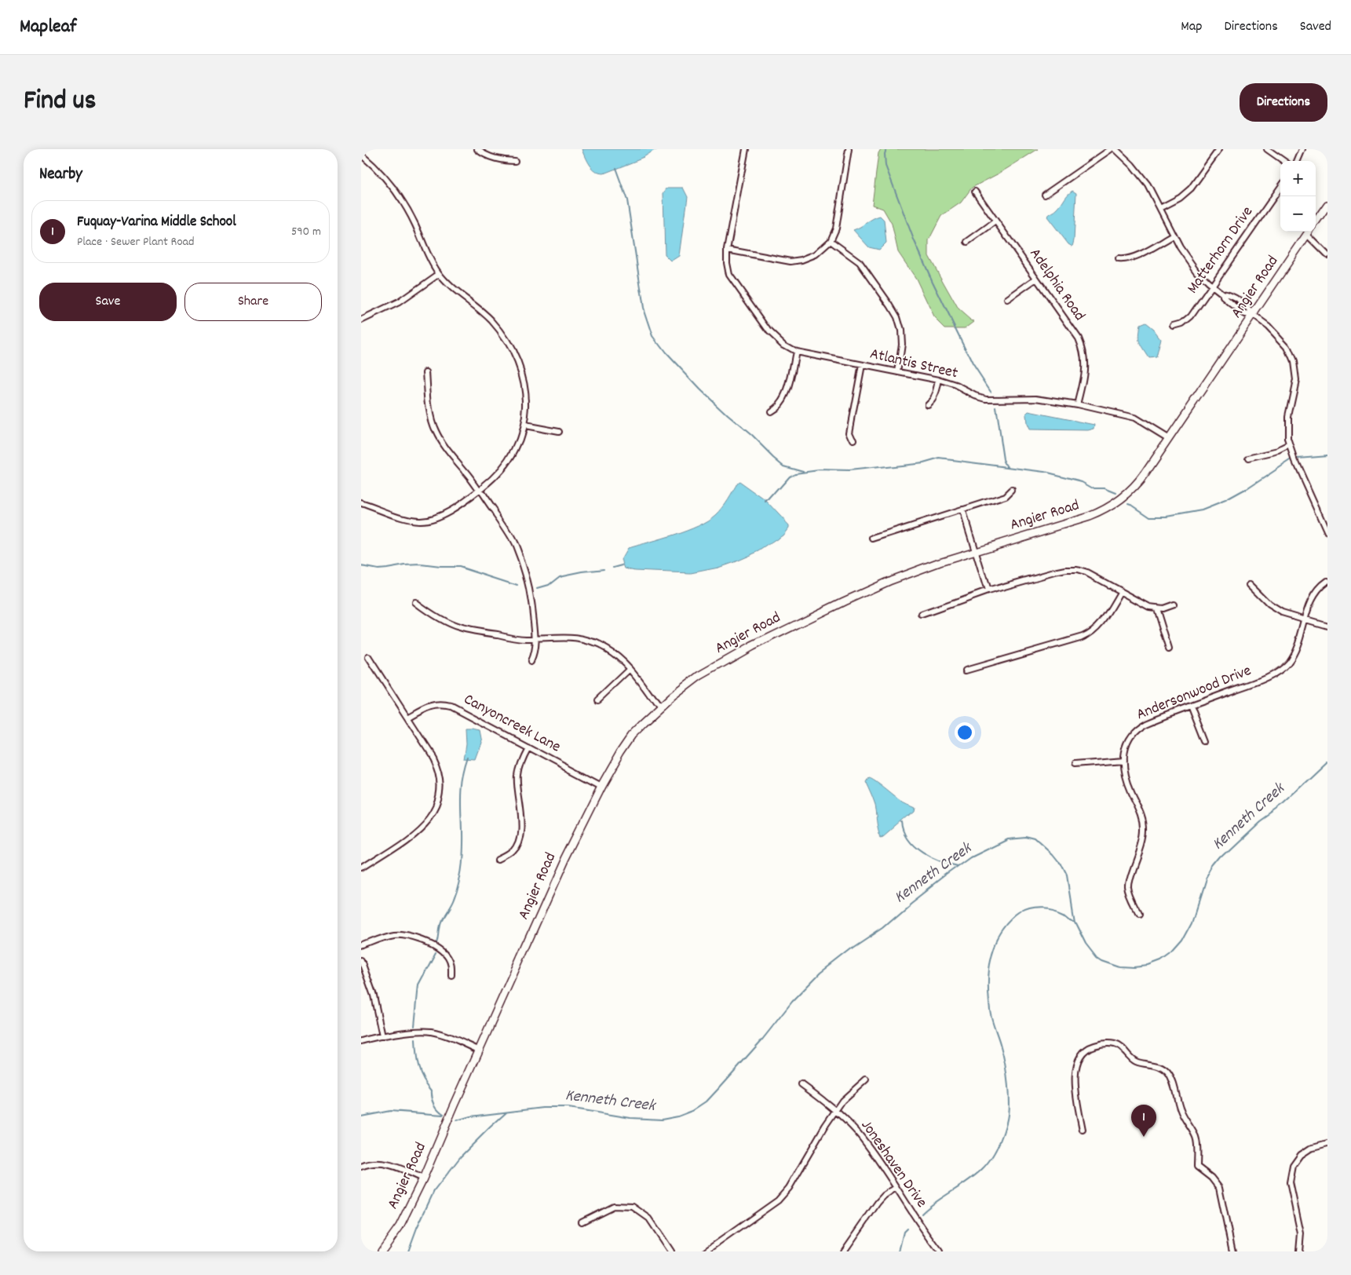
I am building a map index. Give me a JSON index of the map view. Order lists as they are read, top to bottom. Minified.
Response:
{"streets":{"street":["Matterhorn Drive","Adelphia Road","Angier Road","Atlantis Street","Andersonwood Drive","Canyoncreek Lane","Joneshaven Drive"]},"crossings":[["Adelphia Road","Atlantis Street"],["Angier Road","Atlantis Street"],["Angier Road","Canyoncreek Lane"]],"water":["Kenneth Creek"],"page":{"header":"Mapleaf","nav":["Map","Directions","Saved"],"title":"Find us","buttons":["Directions",["Save","Share"]],"heading":"Nearby","map_buttons":["+","−"],"list":[{"mark":"1","name":"Fuquay-Varina Middle School","note":"Place · Sewer Plant Road","value":"590 m"}],"pins":"1"}}
